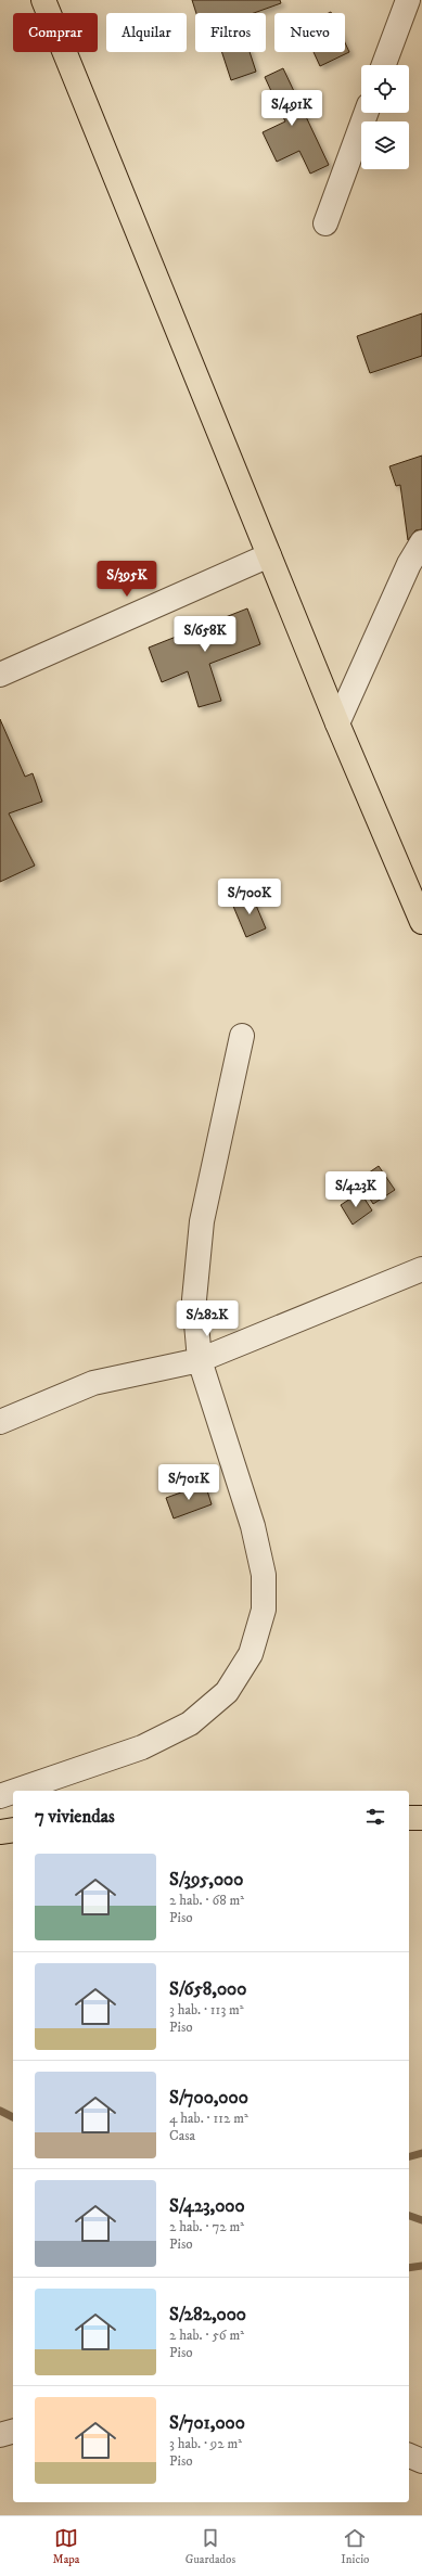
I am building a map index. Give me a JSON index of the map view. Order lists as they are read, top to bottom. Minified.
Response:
{"page":{"chip":["Comprar","Alquilar","Filtros","Nuevo"],"price":["S/491K","S/395K","S/658K","S/700K","S/423K","S/282K","S/701K"],"heading":"7 viviendas","list":[{"name":"S/395,000","note":"2 hab. · 68 m² · Piso"},{"name":"S/658,000","note":"3 hab. · 113 m² · Piso"},{"name":"S/700,000","note":"4 hab. · 112 m² · Casa"},{"name":"S/423,000","note":"2 hab. · 72 m² · Piso"},{"name":"S/282,000","note":"2 hab. · 56 m² · Piso"},{"name":"S/701,000","note":"3 hab. · 92 m² · Piso"}],"tabs":["Mapa","Guardados","Inicio"]}}
